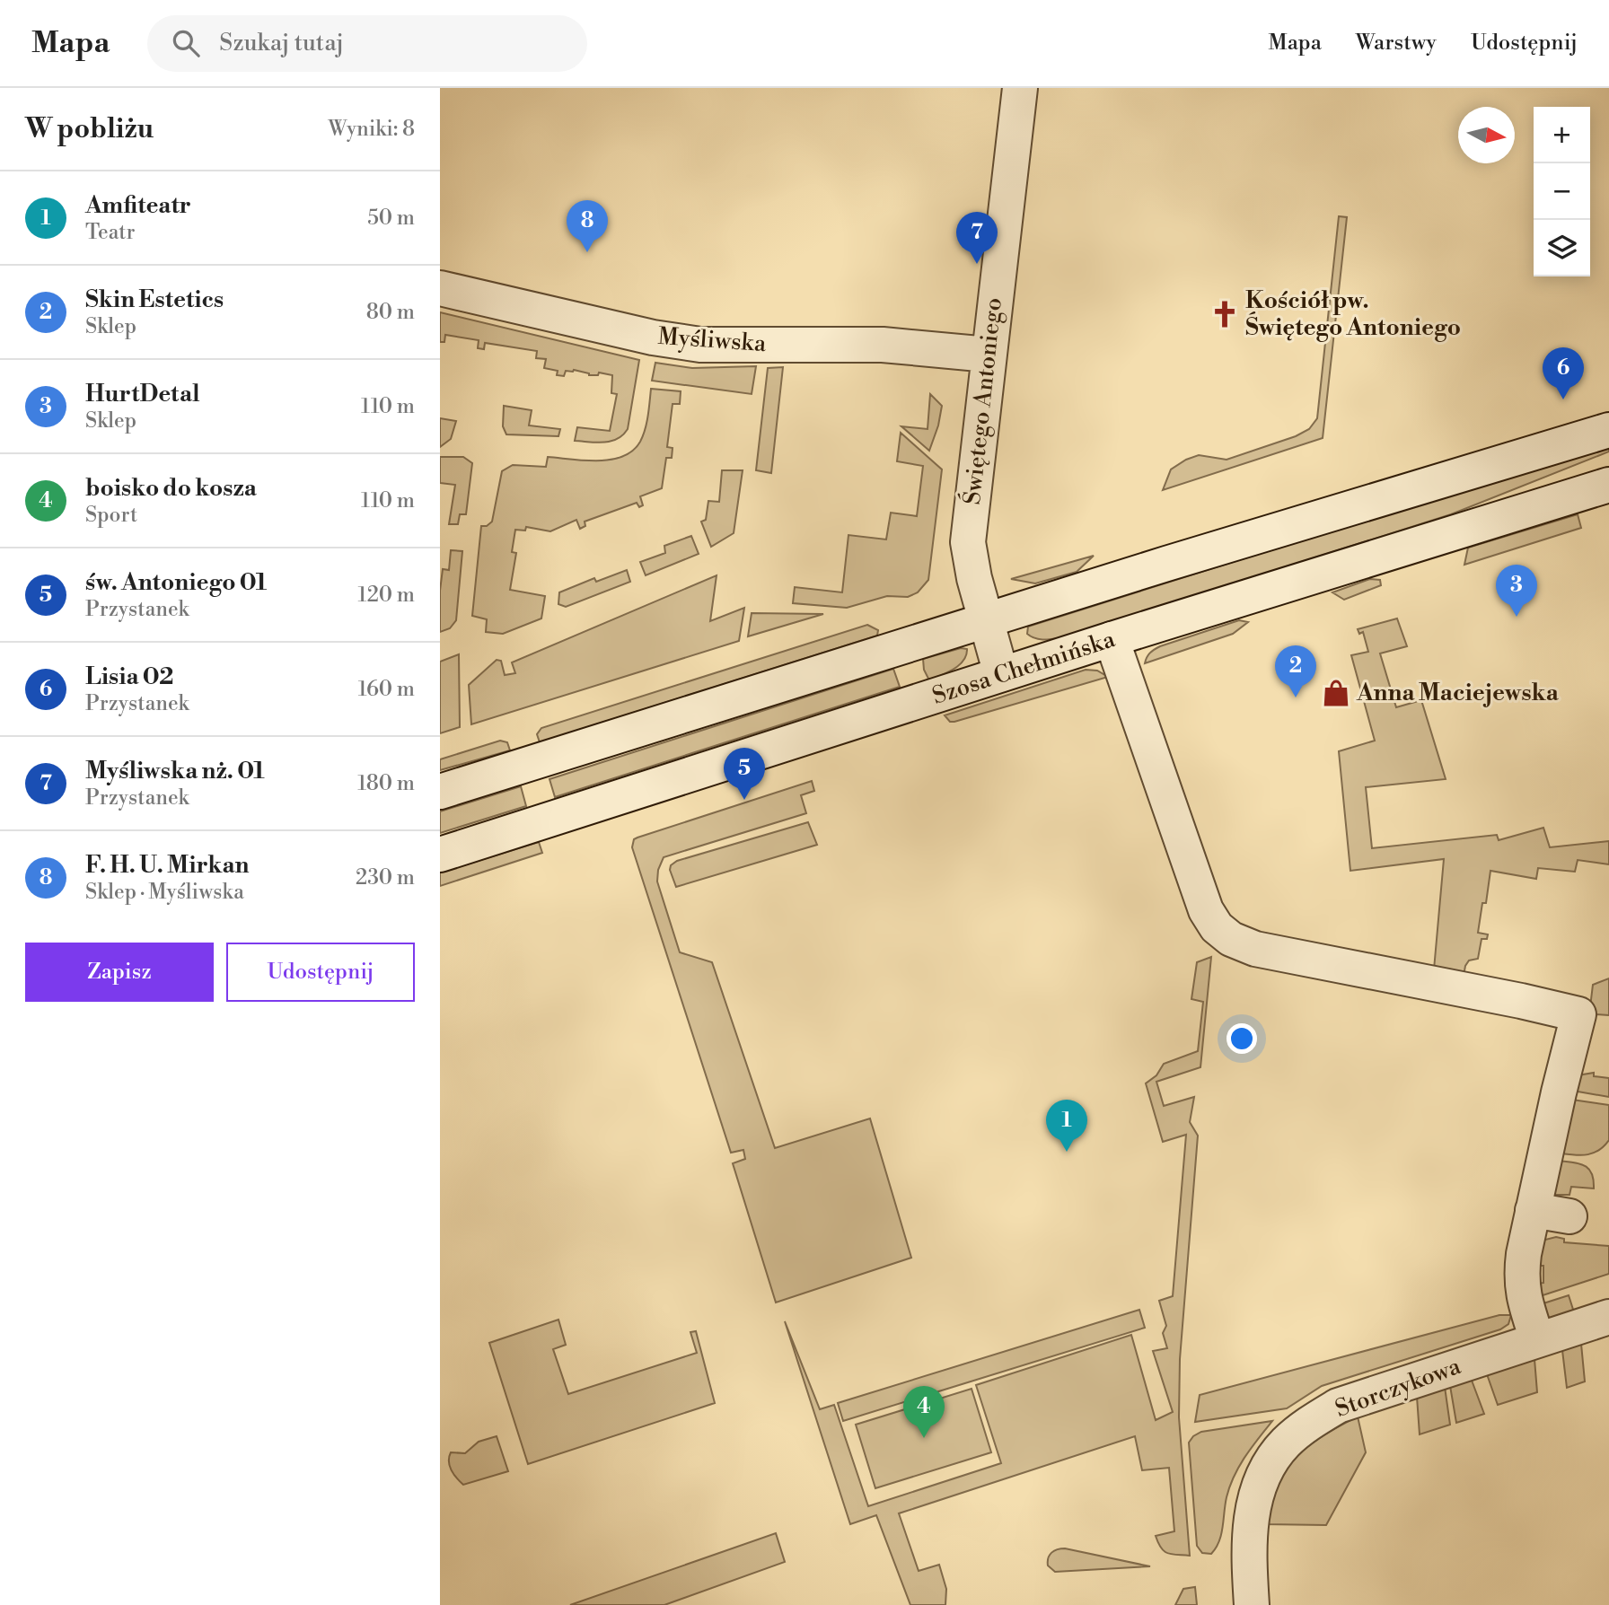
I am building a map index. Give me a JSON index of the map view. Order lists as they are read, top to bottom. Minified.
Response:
{"streets":{"street":["Myśliwska","Świętego Antoniego","Szosa Chełmińska","Storczykowa"]},"crossings":[["Myśliwska","Świętego Antoniego"],["Świętego Antoniego","Szosa Chełmińska"]],"places":{"church":["Kościół pw. Świętego Antoniego"],"shop":["Anna Maciejewska"]},"north":"right","page":{"header":"Mapa","search":"Szukaj tutaj","nav":["Mapa","Warstwy","Udostępnij"],"heading":["W pobliżu","Wyniki: 8"],"map_buttons":["+","−"],"list":[{"mark":"1","name":"Amfiteatr","note":"Teatr","value":"50 m"},{"mark":"2","name":"Skin Estetics","note":"Sklep","value":"80 m"},{"mark":"3","name":"HurtDetal","note":"Sklep","value":"110 m"},{"mark":"4","name":"boisko do kosza","note":"Sport","value":"110 m"},{"mark":"5","name":"św. Antoniego 01","note":"Przystanek","value":"120 m"},{"mark":"6","name":"Lisia 02","note":"Przystanek","value":"160 m"},{"mark":"7","name":"Myśliwska nż. 01","note":"Przystanek","value":"180 m"},{"mark":"8","name":"F. H. U. Mirkan","note":"Sklep · Myśliwska","value":"230 m"}],"pins":["8","7","6","3","2","5","1","4"],"buttons":["Zapisz","Udostępnij"]}}
